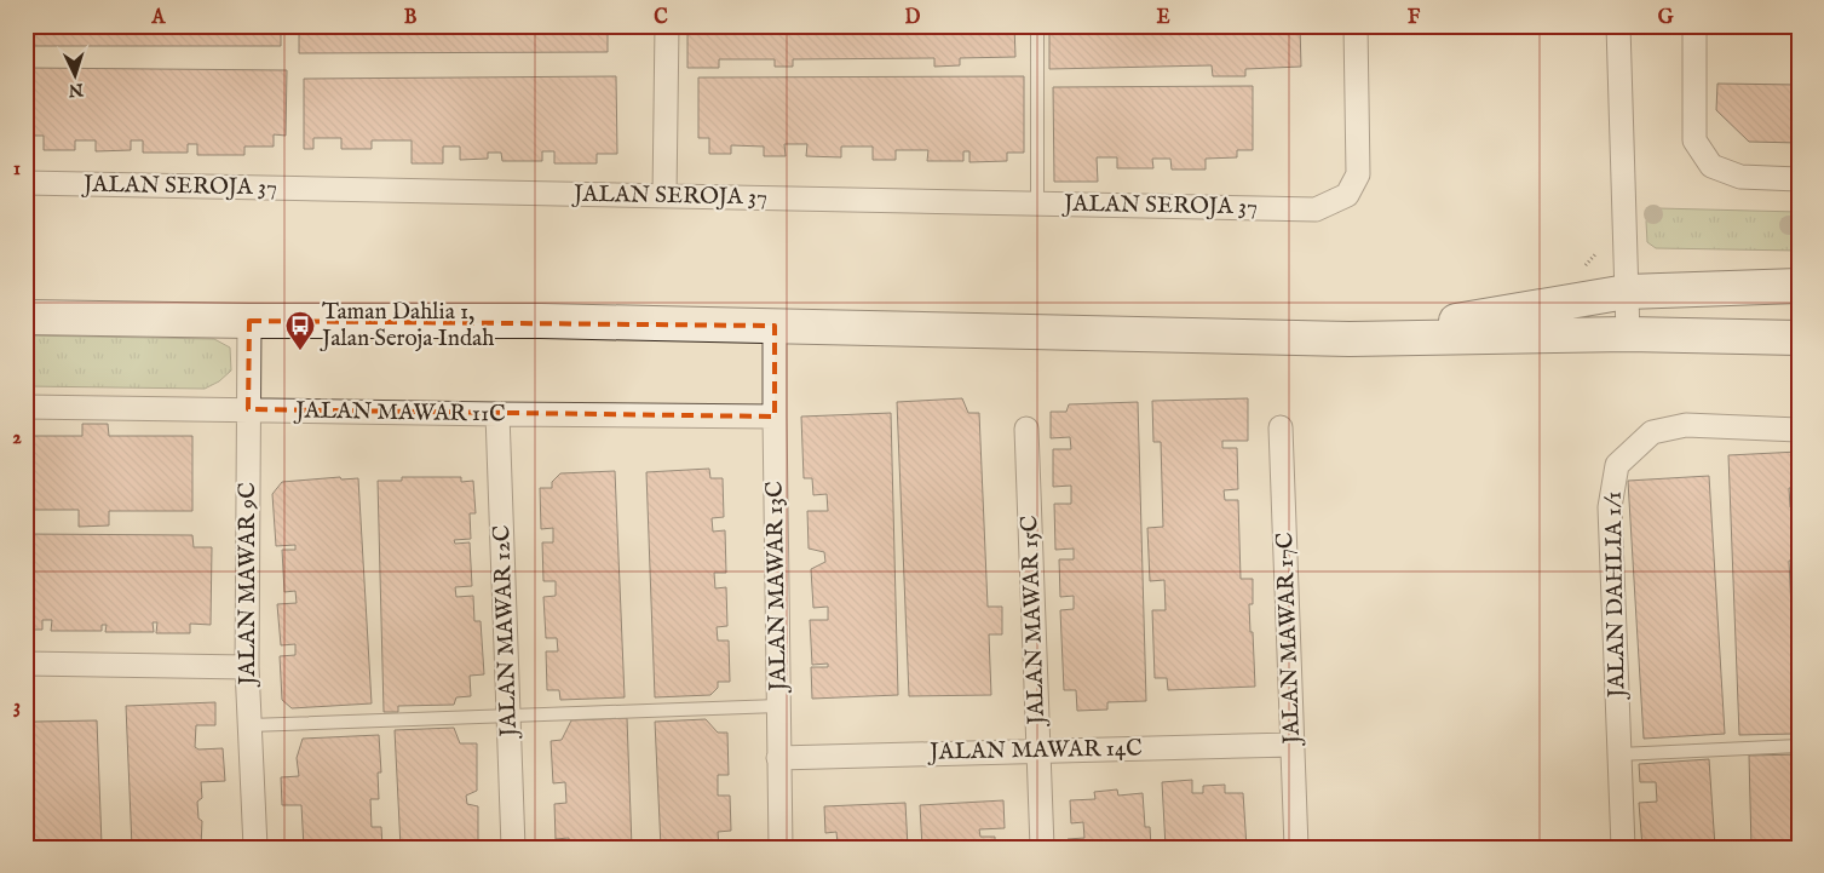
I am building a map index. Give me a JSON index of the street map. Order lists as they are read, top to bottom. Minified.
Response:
{"streets":{"street":["JALAN SEROJA 37","JALAN MAWAR 11C","JALAN MAWAR 9C","JALAN MAWAR 13C","JALAN DAHLIA 1/1","JALAN MAWAR 15C","JALAN MAWAR 12C","JALAN MAWAR 17C","JALAN MAWAR 14C"]},"crossings":[["JALAN MAWAR 11C","JALAN MAWAR 9C"],["JALAN MAWAR 11C","JALAN MAWAR 13C"],["JALAN MAWAR 11C","JALAN MAWAR 12C"],["JALAN MAWAR 13C","JALAN MAWAR 14C"],["JALAN MAWAR 15C","JALAN MAWAR 14C"],["JALAN MAWAR 17C","JALAN MAWAR 14C"]],"places":{"bus stop":["Taman Dahlia 1, Jalan Seroja Indah"]},"north":"bottom","grid":{"columns":["A","B","C","D","E","F","G"],"rows":["1","2","3"]}}
